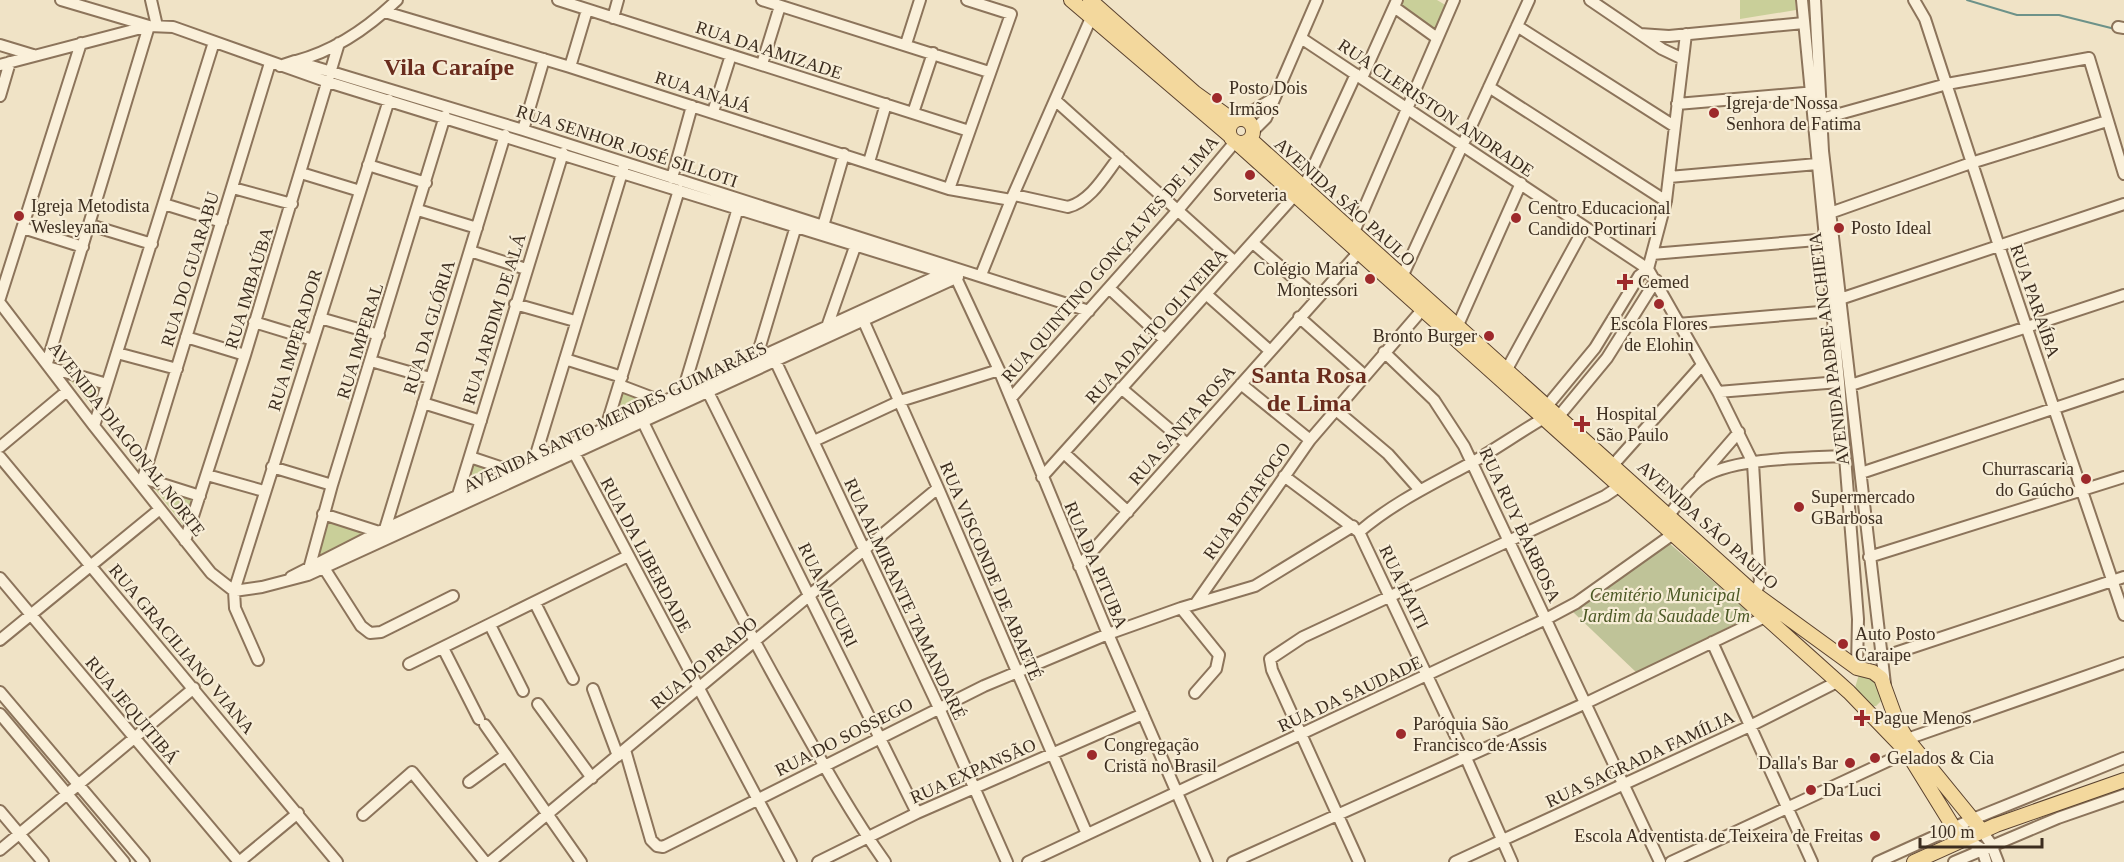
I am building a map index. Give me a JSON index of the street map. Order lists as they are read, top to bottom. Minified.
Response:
{"streets":{"main road":["AVENIDA SÃO PAULO"],"street":["RUA DA AMIZADE","RUA ANAJÁ","RUA CLERISTON ANDRADE","RUA SENHOR JOSÉ SILLOTI","RUA QUINTINO GONÇALVES DE LIMA","RUA DO GUARABU","RUA IMBAÚBA","RUA PARAÍBA","RUA JARDIM DE ALÁ","RUA ADALTO OLIVEIRA","RUA DA GLÓRIA","RUA IMPERADOR","RUA IMPERAL","AVENIDA PADRE ANCHIETA","AVENIDA SANTO MENDES GUIMARÃES","RUA SANTA ROSA","AVENIDA DIAGONAL NORTE","RUA BOTAFOGO","RUA RUY BARBOSA","RUA DA LIBERDADE","RUA DA PITUBA","RUA VISCONDE DE ABAETÉ","RUA HAITI","RUA MUCURI","RUA ALMIRANTE TAMANDARÉ","RUA GRACILIANO VIANA","RUA DO PRADO","RUA DA SAUDADE","RUA JEQUITIBÁ","RUA DO SOSSEGO","RUA SAGRADA FAMÍLIA","RUA EXPANSÃO"]},"crossings":[["RUA CLERISTON ANDRADE","AVENIDA SÃO PAULO"],["RUA CLERISTON ANDRADE","RUA QUINTINO GONÇALVES DE LIMA"],["RUA CLERISTON ANDRADE","RUA ADALTO OLIVEIRA"],["RUA CLERISTON ANDRADE","RUA DO SOSSEGO"],["RUA SENHOR JOSÉ SILLOTI","RUA QUINTINO GONÇALVES DE LIMA"],["RUA SENHOR JOSÉ SILLOTI","RUA DO GUARABU"],["RUA SENHOR JOSÉ SILLOTI","RUA IMBAÚBA"],["RUA SENHOR JOSÉ SILLOTI","RUA JARDIM DE ALÁ"],["RUA SENHOR JOSÉ SILLOTI","RUA DA GLÓRIA"],["RUA SENHOR JOSÉ SILLOTI","RUA IMPERADOR"],["RUA SENHOR JOSÉ SILLOTI","RUA IMPERAL"],["RUA SENHOR JOSÉ SILLOTI","AVENIDA SANTO MENDES GUIMARÃES"],["RUA SENHOR JOSÉ SILLOTI","RUA DA PITUBA"],["AVENIDA SÃO PAULO","RUA QUINTINO GONÇALVES DE LIMA"],["AVENIDA SÃO PAULO","RUA ADALTO OLIVEIRA"],["AVENIDA SÃO PAULO","AVENIDA PADRE ANCHIETA"],["AVENIDA SÃO PAULO","RUA SANTA ROSA"],["AVENIDA SÃO PAULO","RUA BOTAFOGO"],["AVENIDA SÃO PAULO","RUA DA SAUDADE"],["AVENIDA SÃO PAULO","RUA DO SOSSEGO"],["AVENIDA SÃO PAULO","RUA SAGRADA FAMÍLIA"],["RUA QUINTINO GONÇALVES DE LIMA","RUA DA PITUBA"],["RUA DO GUARABU","AVENIDA DIAGONAL NORTE"],["RUA IMBAÚBA","AVENIDA DIAGONAL NORTE"],["RUA JARDIM DE ALÁ","AVENIDA SANTO MENDES GUIMARÃES"],["RUA ADALTO OLIVEIRA","RUA DA PITUBA"],["RUA DA GLÓRIA","AVENIDA SANTO MENDES GUIMARÃES"],["RUA IMPERADOR","AVENIDA SANTO MENDES GUIMARÃES"],["RUA IMPERADOR","AVENIDA DIAGONAL NORTE"],["RUA IMPERAL","AVENIDA SANTO MENDES GUIMARÃES"],["AVENIDA SANTO MENDES GUIMARÃES","AVENIDA DIAGONAL NORTE"],["AVENIDA SANTO MENDES GUIMARÃES","RUA DA LIBERDADE"],["AVENIDA SANTO MENDES GUIMARÃES","RUA DA PITUBA"],["AVENIDA SANTO MENDES GUIMARÃES","RUA VISCONDE DE ABAETÉ"],["AVENIDA SANTO MENDES GUIMARÃES","RUA MUCURI"],["AVENIDA SANTO MENDES GUIMARÃES","RUA ALMIRANTE TAMANDARÉ"],["RUA SANTA ROSA","RUA DA PITUBA"],["RUA BOTAFOGO","RUA RUY BARBOSA"],["RUA BOTAFOGO","RUA DO SOSSEGO"],["RUA RUY BARBOSA","RUA DA SAUDADE"],["RUA RUY BARBOSA","RUA DO SOSSEGO"],["RUA RUY BARBOSA","RUA SAGRADA FAMÍLIA"],["RUA DA LIBERDADE","RUA DO PRADO"],["RUA DA LIBERDADE","RUA DO SOSSEGO"],["RUA DA PITUBA","RUA DA SAUDADE"],["RUA DA PITUBA","RUA DO SOSSEGO"],["RUA DA PITUBA","RUA EXPANSÃO"],["RUA VISCONDE DE ABAETÉ","RUA DO PRADO"],["RUA VISCONDE DE ABAETÉ","RUA DA SAUDADE"],["RUA VISCONDE DE ABAETÉ","RUA DO SOSSEGO"],["RUA VISCONDE DE ABAETÉ","RUA EXPANSÃO"],["RUA HAITI","RUA DA SAUDADE"],["RUA HAITI","RUA DO SOSSEGO"],["RUA HAITI","RUA SAGRADA FAMÍLIA"],["RUA MUCURI","RUA DO PRADO"],["RUA MUCURI","RUA DO SOSSEGO"],["RUA MUCURI","RUA EXPANSÃO"],["RUA ALMIRANTE TAMANDARÉ","RUA DO PRADO"],["RUA ALMIRANTE TAMANDARÉ","RUA DO SOSSEGO"],["RUA ALMIRANTE TAMANDARÉ","RUA EXPANSÃO"],["RUA DO PRADO","RUA DO SOSSEGO"]],"districts":["Vila Caraípe","Santa Rosa de Lima"],"parks":["Cemitério Municipal Jardim da Saudade Um"],"places":{"other":["Posto Dois Irmãos","Igreja de Nossa Senhora de Fatima","Sorveteria","Igreja Metodista Wesleyana","Centro Educacional Candido Portinari","Posto Ideal","Colégio Maria Montessori","Escola Flores de Elohin","Bronto Burger","Churrascaria do Gaúcho","Supermercado GBarbosa","Auto Posto Caraipe","Paróquia São Francisco de Assis","Congregação Cristã no Brasil","Gelados & Cia","Dalla's Bar","Da Luci","Escola Adventista de Teixeira de Freitas"],"health":["Cemed","Hospital São Paulo","Pague Menos"]},"scale_bar":"100 m"}
